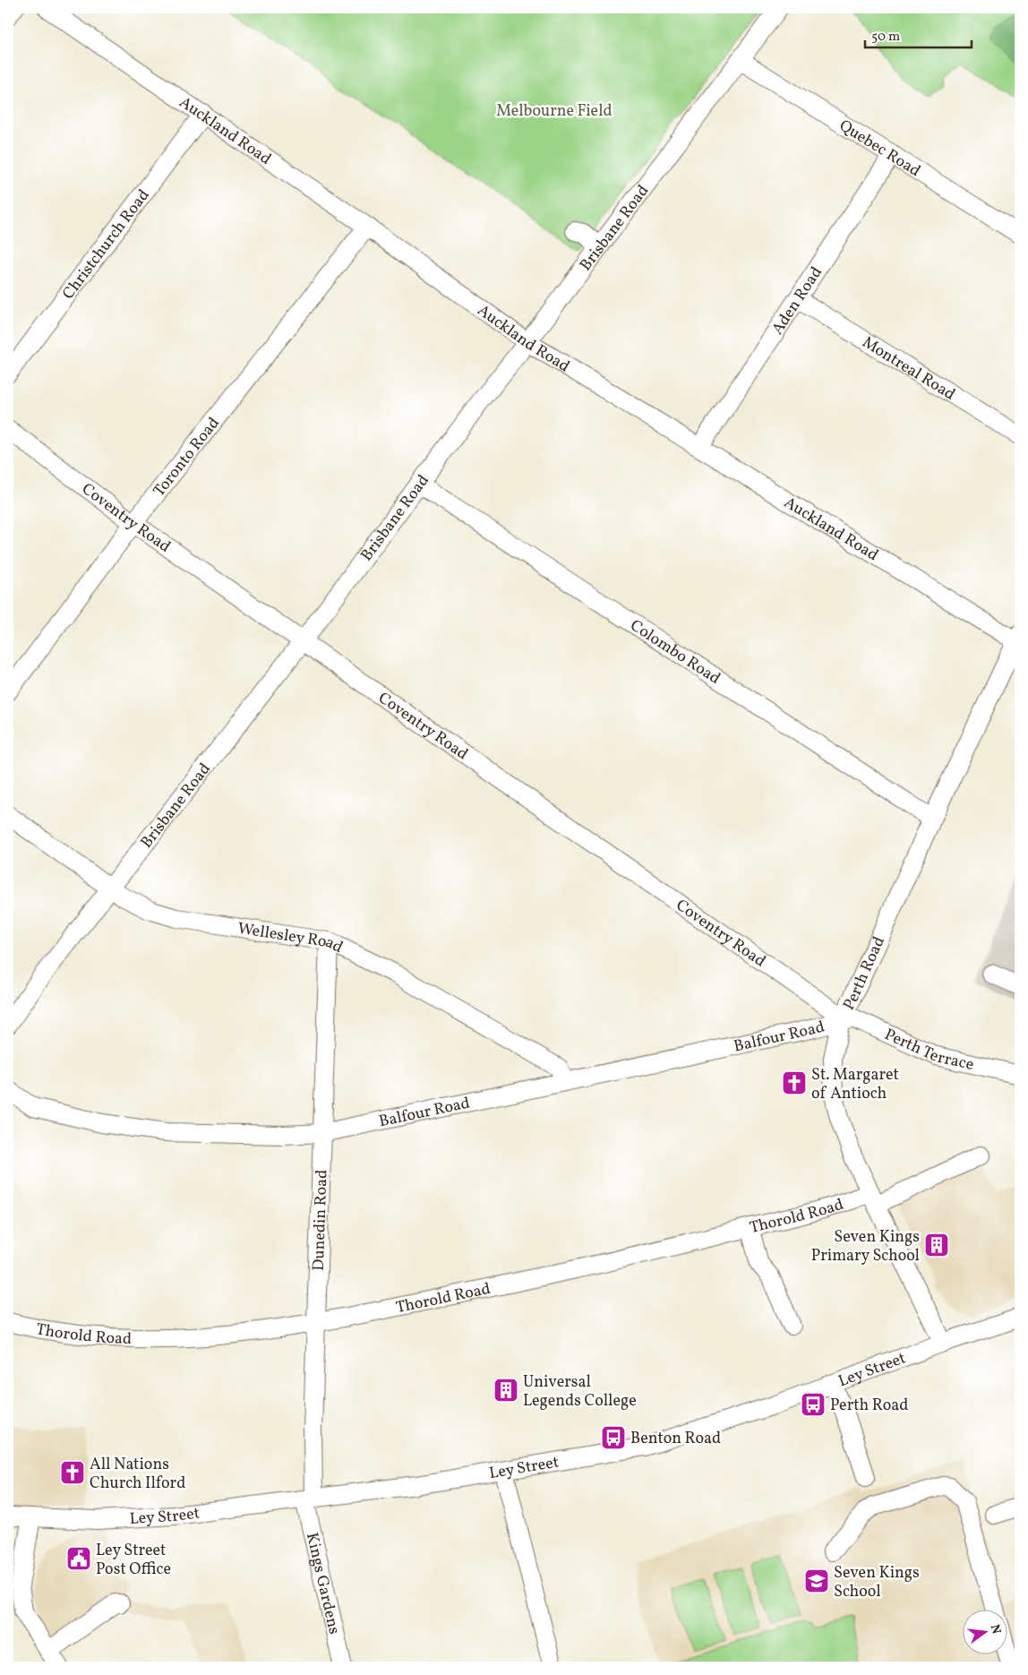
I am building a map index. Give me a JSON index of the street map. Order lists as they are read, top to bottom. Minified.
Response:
{"streets":{"street":["Auckland Road","Quebec Road","Brisbane Road","Christchurch Road","Aden Road","Montreal Road","Toronto Road","Coventry Road","Colombo Road","Wellesley Road","Perth Road","Balfour Road","Perth Terrace","Thorold Road","Dunedin Road","Ley Street","Kings Gardens"]},"crossings":[["Auckland Road","Brisbane Road"],["Auckland Road","Christchurch Road"],["Auckland Road","Aden Road"],["Auckland Road","Toronto Road"],["Auckland Road","Perth Road"],["Quebec Road","Brisbane Road"],["Quebec Road","Aden Road"],["Brisbane Road","Coventry Road"],["Brisbane Road","Colombo Road"],["Brisbane Road","Wellesley Road"],["Aden Road","Montreal Road"],["Toronto Road","Coventry Road"],["Coventry Road","Perth Road"],["Coventry Road","Balfour Road"],["Coventry Road","Perth Terrace"],["Colombo Road","Perth Road"],["Wellesley Road","Balfour Road"],["Wellesley Road","Dunedin Road"],["Perth Road","Balfour Road"],["Perth Road","Perth Terrace"],["Perth Road","Thorold Road"],["Perth Road","Ley Street"],["Balfour Road","Perth Terrace"],["Balfour Road","Dunedin Road"],["Thorold Road","Dunedin Road"],["Dunedin Road","Ley Street"],["Dunedin Road","Kings Gardens"],["Ley Street","Kings Gardens"]],"parks":["Melbourne Field"],"places":{"church":["St. Margaret of Antioch","All Nations Church Ilford"],"building":["Seven Kings Primary School","Universal Legends College"],"bus stop":["Perth Road","Benton Road"],"public building":["Ley Street Post Office"],"school or university":["Seven Kings School"]},"scale_bar":"50 m","north":"right"}
